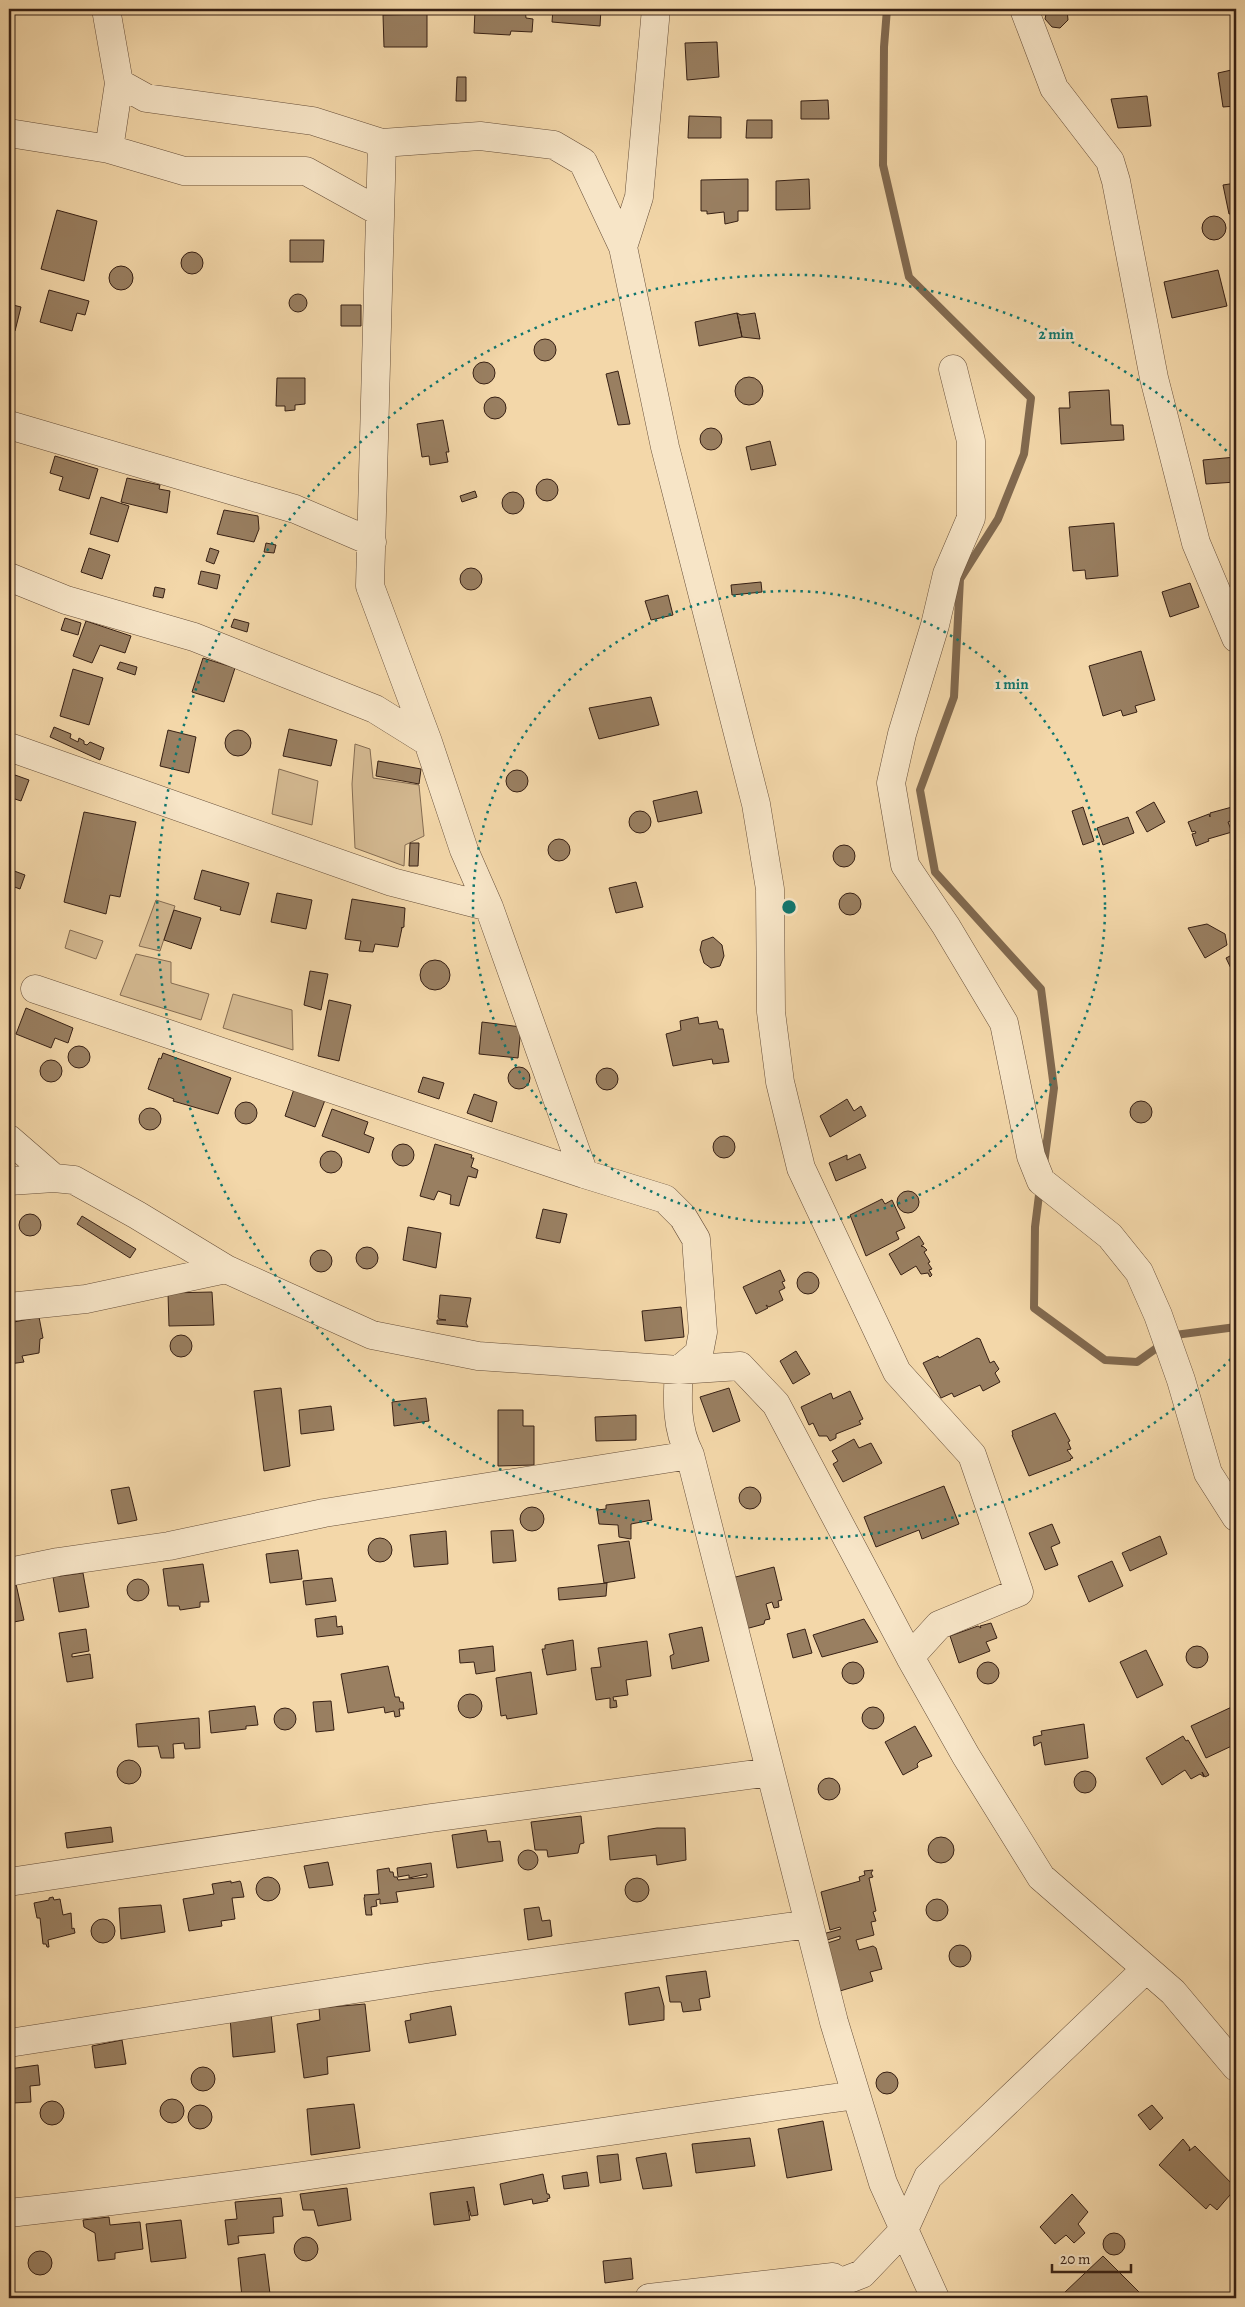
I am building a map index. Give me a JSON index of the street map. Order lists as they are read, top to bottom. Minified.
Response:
{"scale_bar":"20 m","rings":["2 min","1 min"]}
